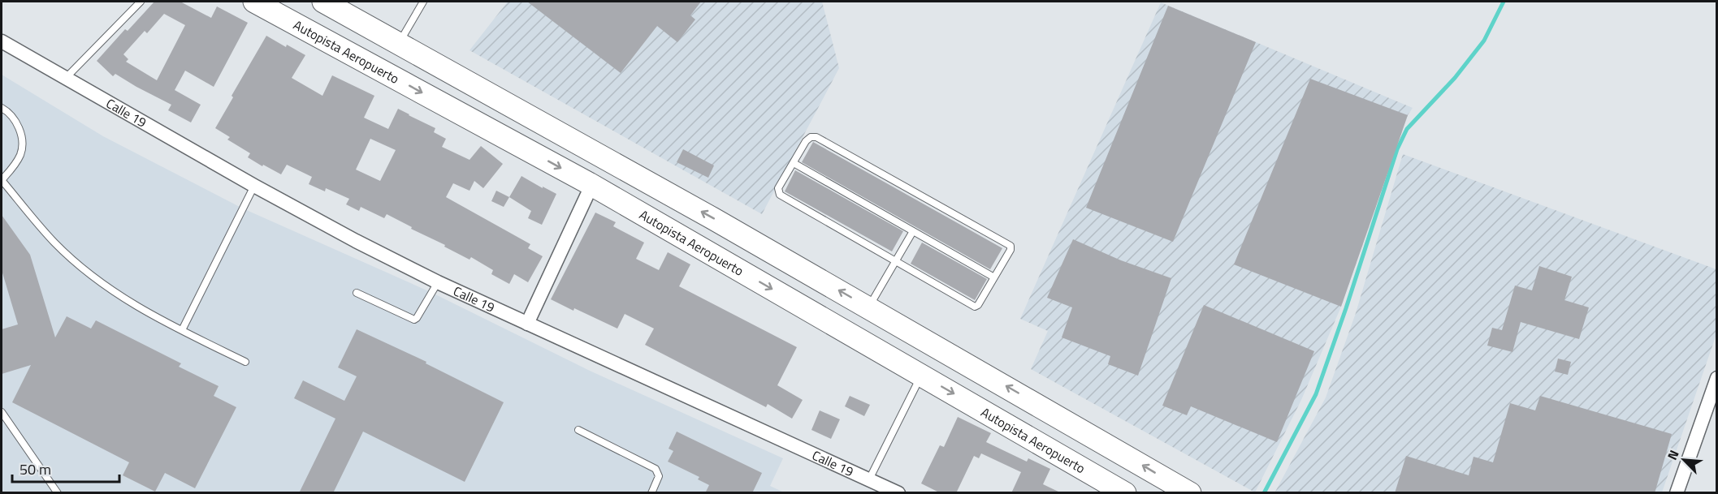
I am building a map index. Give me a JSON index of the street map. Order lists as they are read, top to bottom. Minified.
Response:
{"streets":{"highway":["Autopista Aeropuerto"],"street":["Calle 19"]},"scale_bar":"50 m","north":"top left"}
